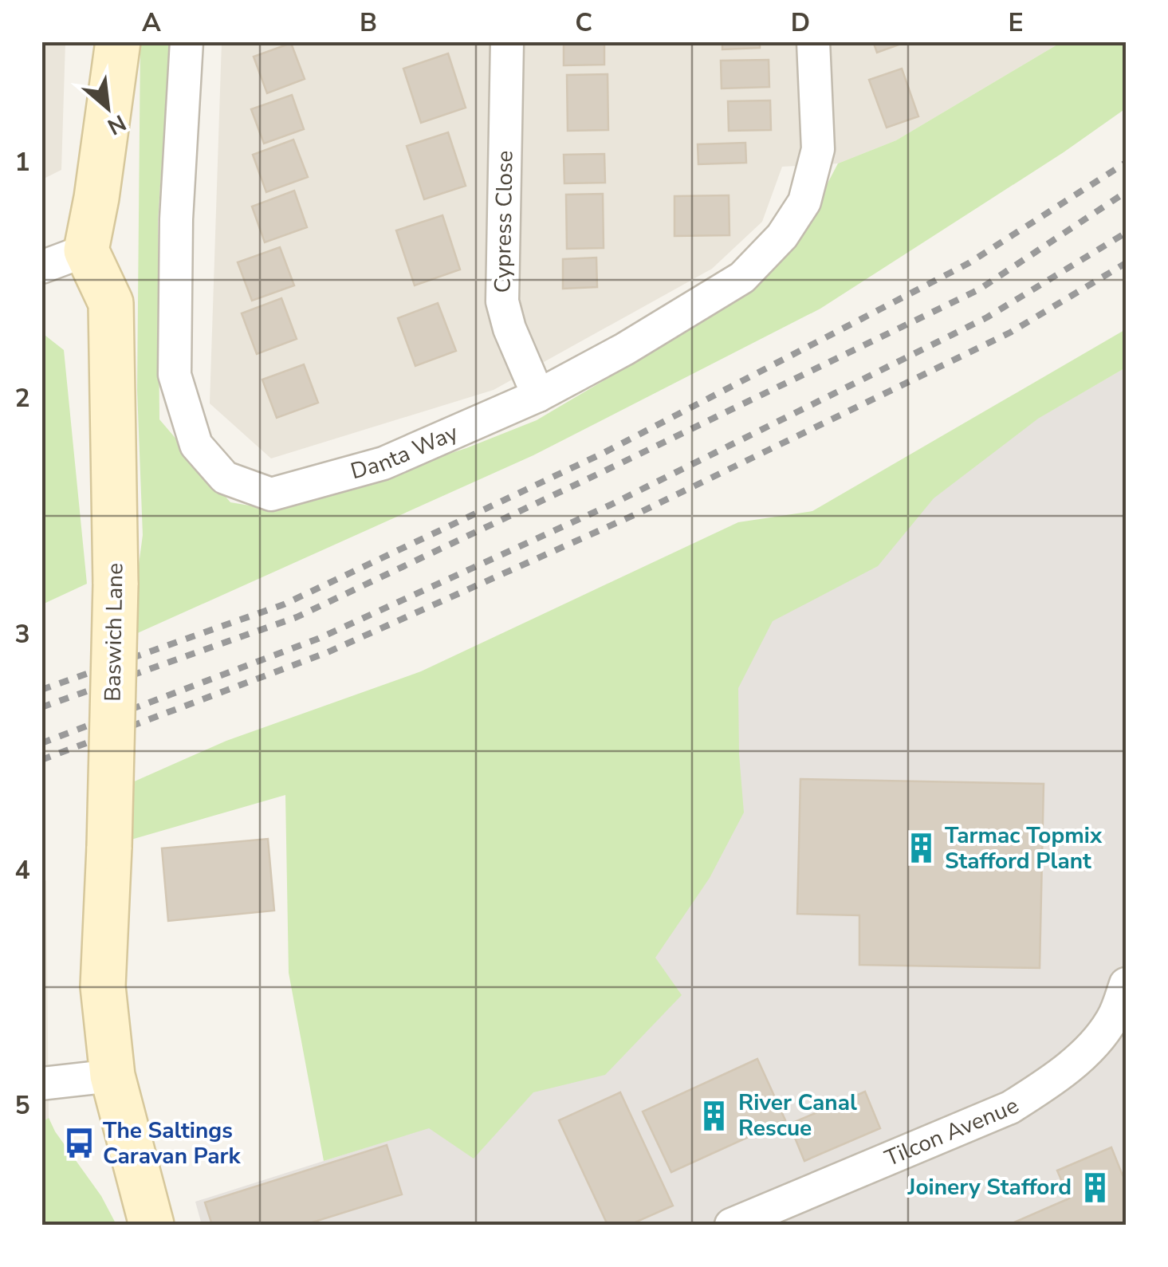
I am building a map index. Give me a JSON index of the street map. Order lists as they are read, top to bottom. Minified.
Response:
{"streets":{"street":["Cypress Close","Danta Way","Baswich Lane","Tilcon Avenue"]},"crossings":[["Cypress Close","Danta Way"]],"places":{"building":["Tarmac Topmix Stafford Plant","River Canal Rescue","Joinery Stafford"],"bus stop":["The Saltings Caravan Park"]},"north":"bottom right","grid":{"columns":["A","B","C","D","E"],"rows":["1","2","3","4","5"]}}
